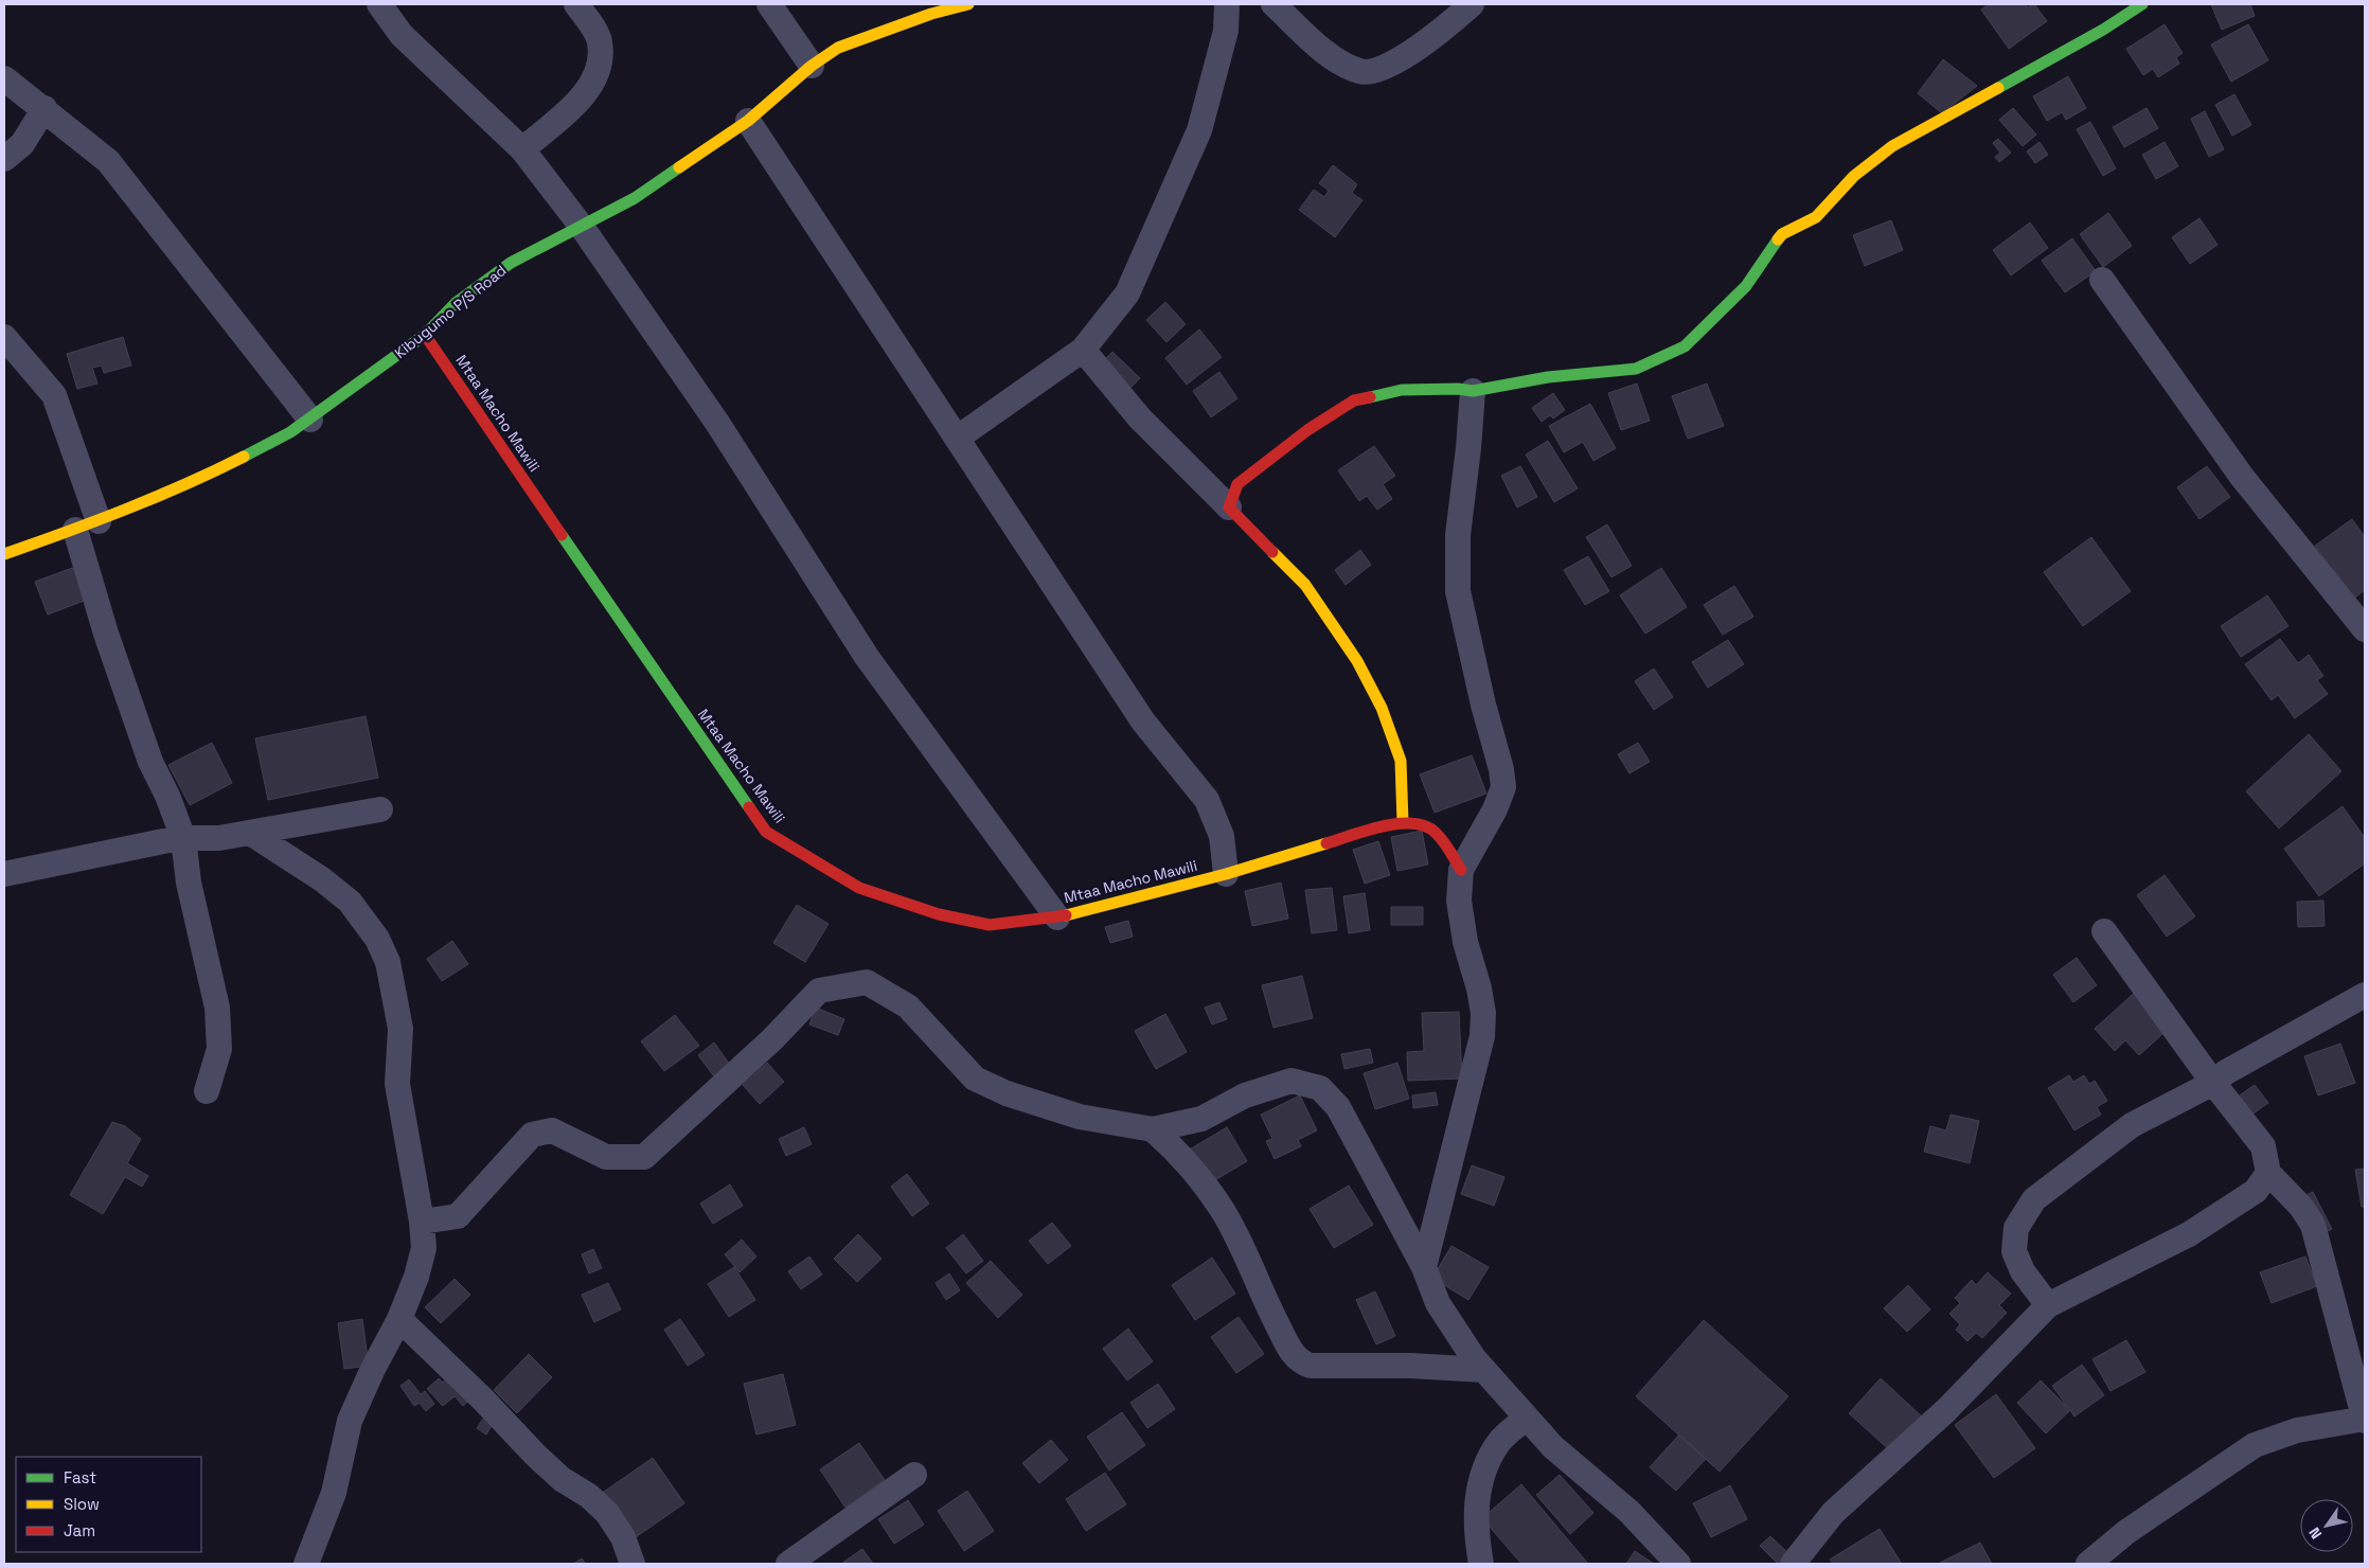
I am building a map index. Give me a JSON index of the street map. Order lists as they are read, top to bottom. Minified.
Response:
{"streets":{"street":["Kibugumo P/S Road","Mtaa Macho Mawili"]},"crossings":[["Kibugumo P/S Road","Mtaa Macho Mawili"]],"legend":["Fast","Slow","Jam"],"north":"bottom left"}
